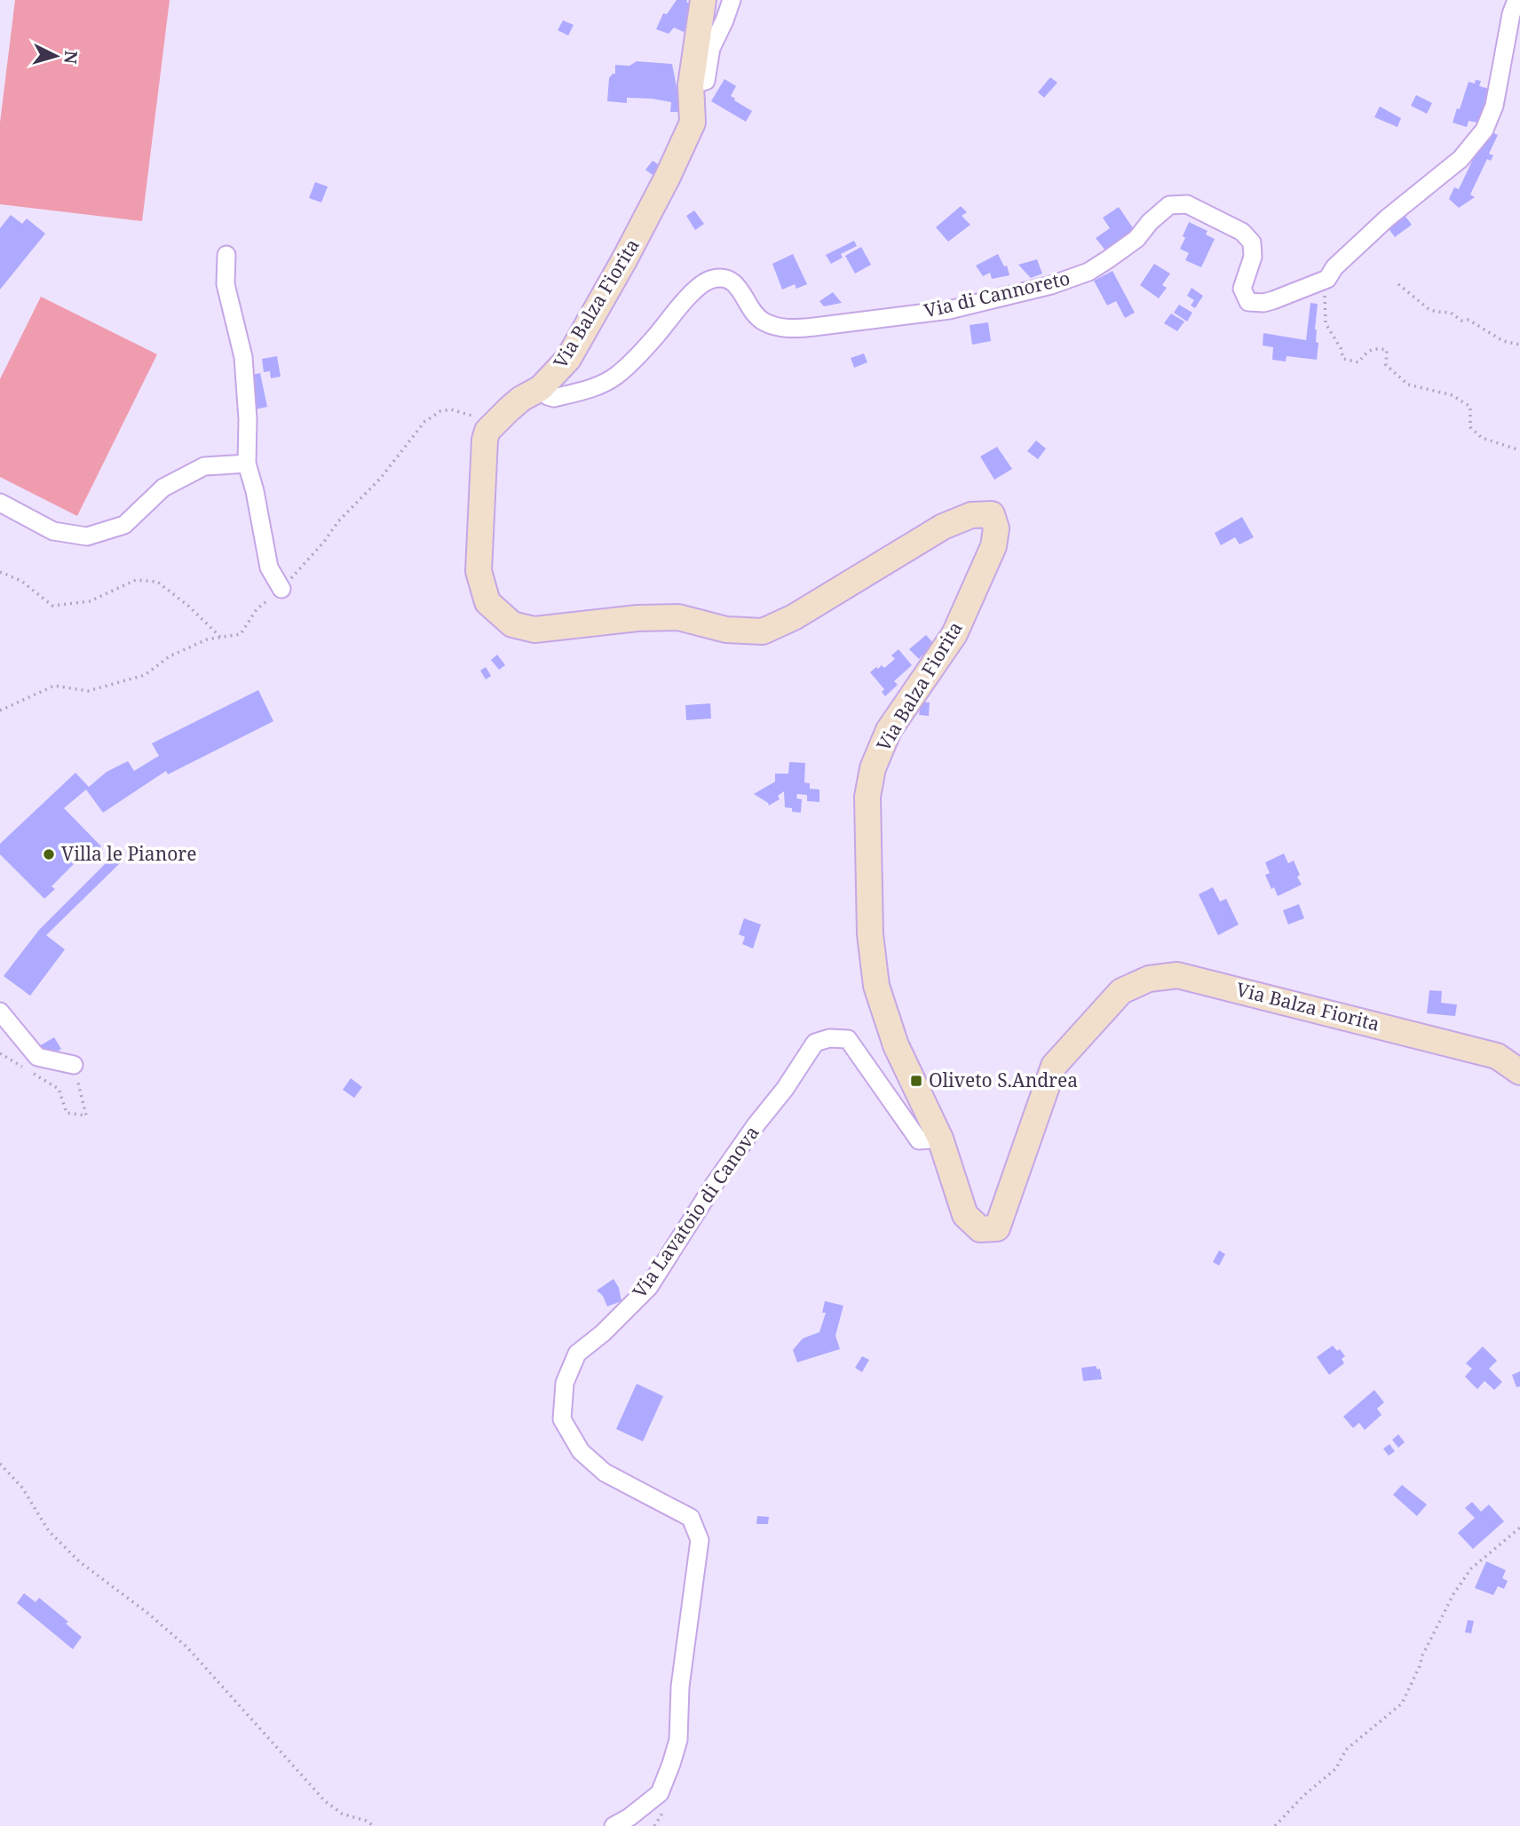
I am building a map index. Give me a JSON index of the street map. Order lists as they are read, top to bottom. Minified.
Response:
{"streets":{"street":["Via di Cannoreto","Via Balza Fiorita","Via Lavatoio di Canova"]},"crossings":[["Via di Cannoreto","Via Balza Fiorita"],["Via Balza Fiorita","Via Lavatoio di Canova"]],"places":{"other":["Villa le Pianore"],"transit":["Oliveto S.Andrea"]},"north":"right"}
